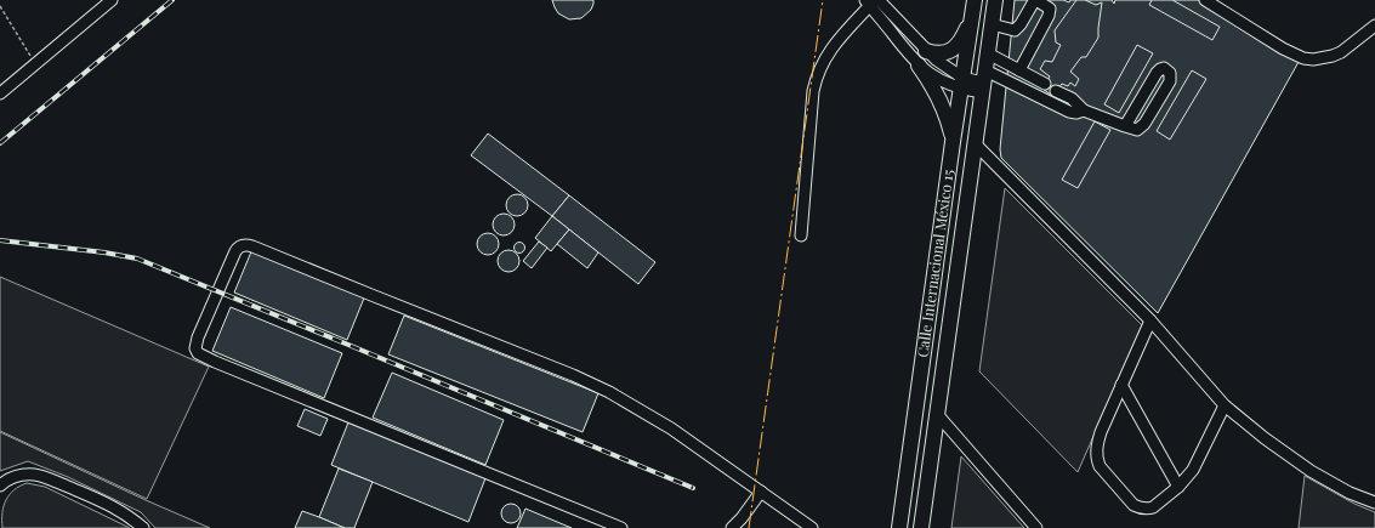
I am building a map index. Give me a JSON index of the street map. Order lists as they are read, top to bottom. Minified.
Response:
{"streets":{"main road":["Calle Internacional México 15"]}}
